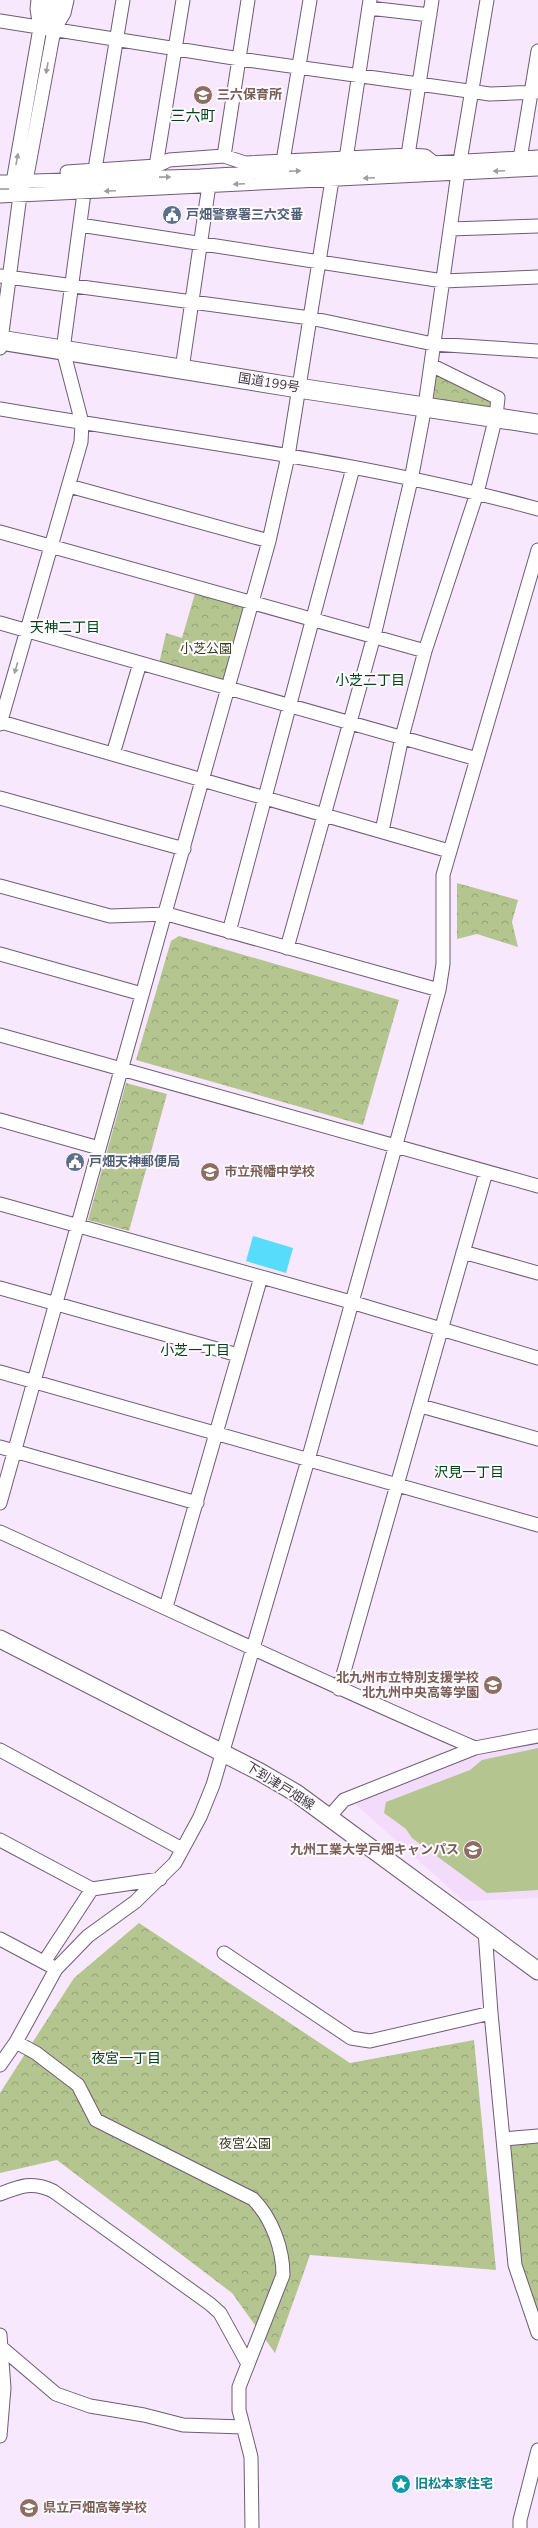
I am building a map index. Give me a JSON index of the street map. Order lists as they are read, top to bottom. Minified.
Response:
{"streets":{"highway":["国道199号"],"main road":["下到津戸畑線"]},"districts":["三六町","天神二丁目","小芝二丁目","小芝一丁目","沢見一丁目","夜宮一丁目"],"parks":["小芝公園","夜宮公園"],"places":{"school or university":["三六保育所","市立飛幡中学校","北九州市立特別支援学校 北九州中央高等学園","九州工業大学戸畑キャンパス","県立戸畑高等学校"],"public building":["戸畑警察署三六交番","戸畑天神郵便局"],"place":["旧松本家住宅"]}}
